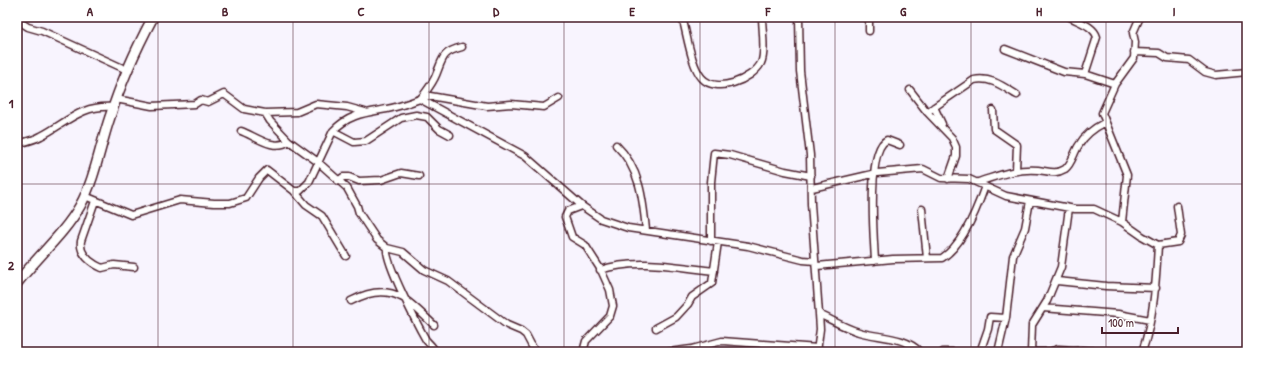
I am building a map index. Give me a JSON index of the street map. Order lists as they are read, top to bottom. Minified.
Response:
{"scale_bar":"100 m","grid":{"columns":["A","B","C","D","E","F","G","H","I"],"rows":["1","2"]}}
